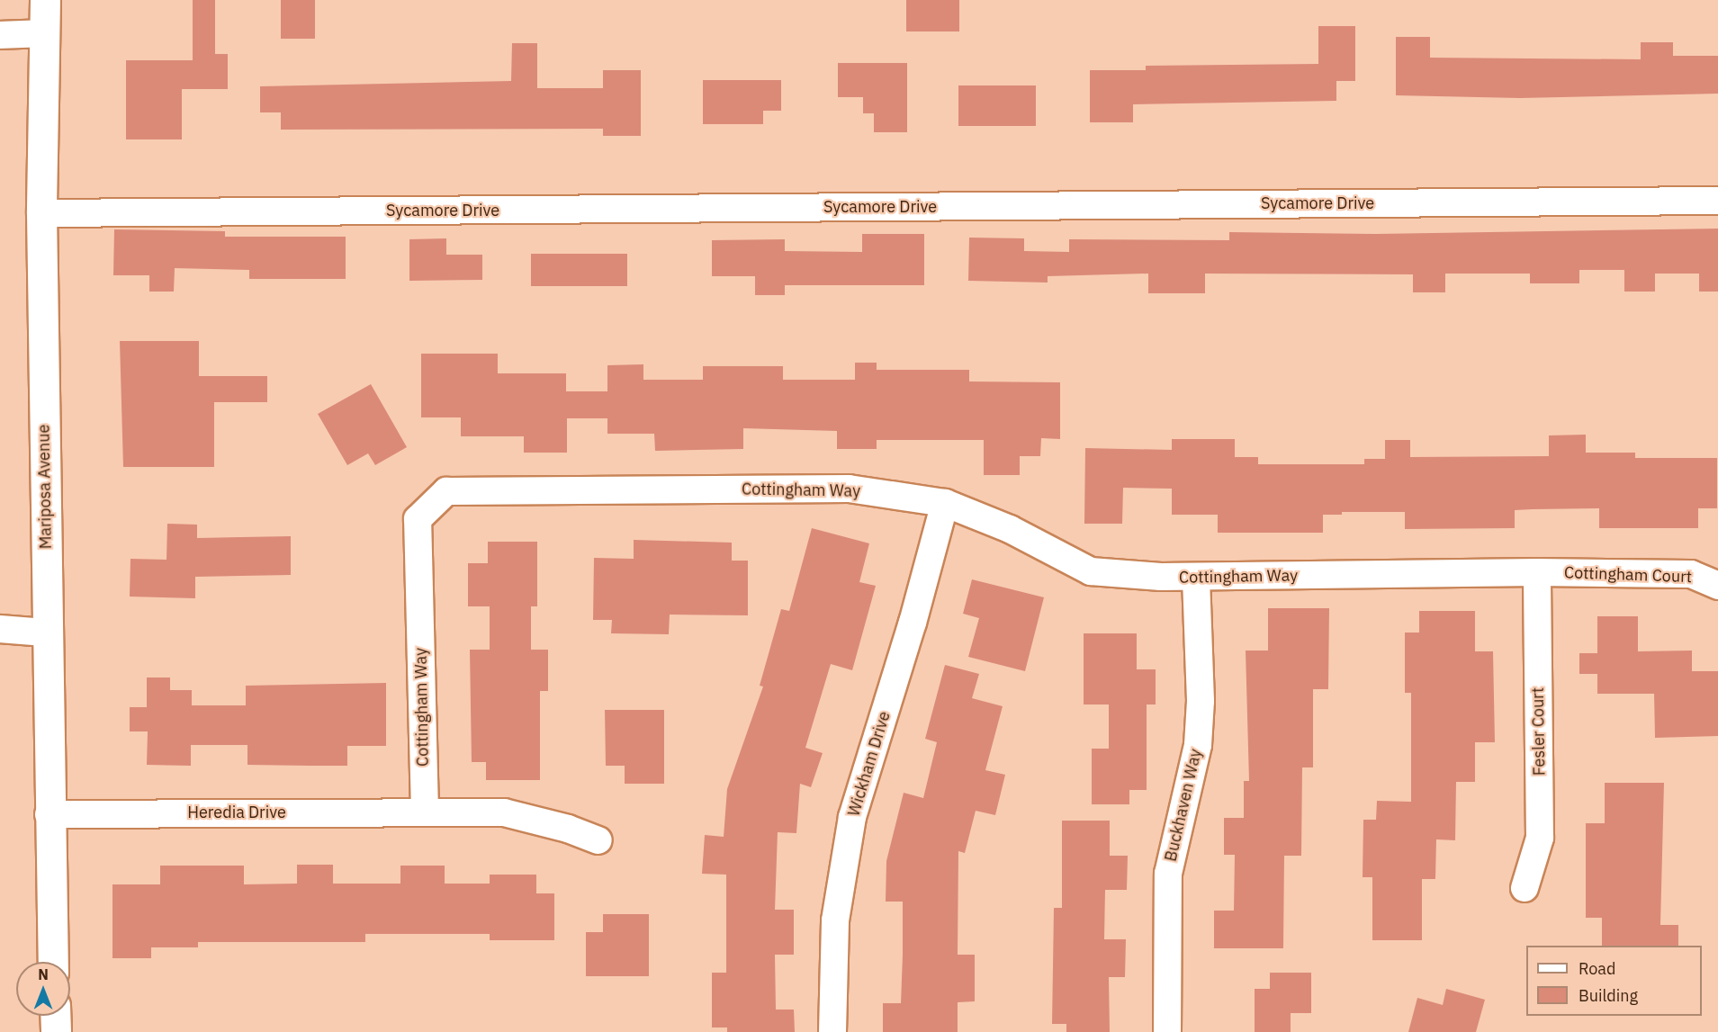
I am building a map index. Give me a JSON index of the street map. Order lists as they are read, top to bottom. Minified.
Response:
{"streets":{"street":["Sycamore Drive","Mariposa Avenue","Cottingham Way","Cottingham Court","Fesler Court","Wickham Drive","Buckhaven Way","Heredia Drive"]},"crossings":[["Sycamore Drive","Mariposa Avenue"],["Mariposa Avenue","Heredia Drive"],["Cottingham Way","Cottingham Court"],["Cottingham Way","Fesler Court"],["Cottingham Way","Wickham Drive"],["Cottingham Way","Buckhaven Way"],["Cottingham Way","Heredia Drive"],["Cottingham Court","Fesler Court"]],"legend":["Road","Building"],"north":"top"}
